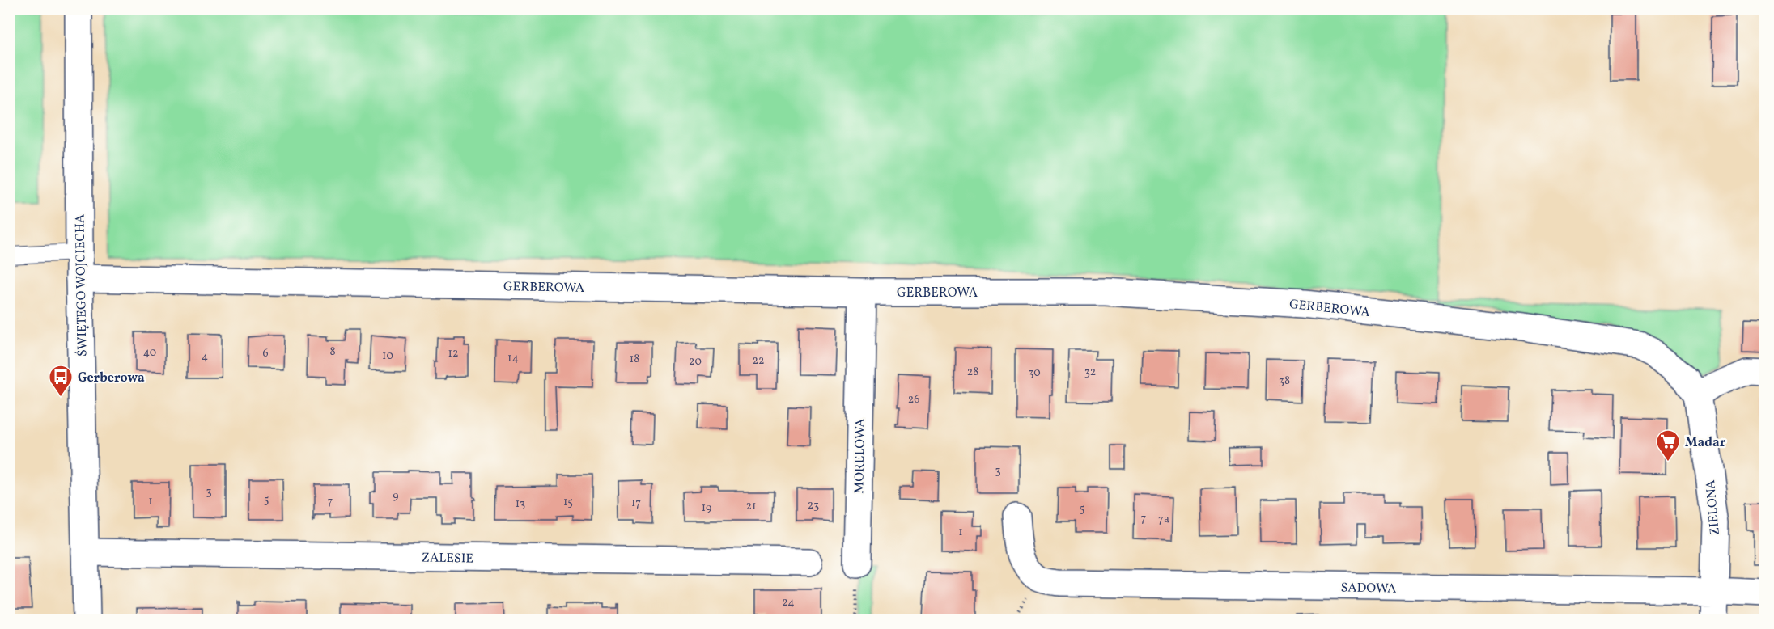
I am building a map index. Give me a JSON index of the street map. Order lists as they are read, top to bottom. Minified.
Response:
{"streets":{"street":["ŚWIĘTEGO WOJCIECHA","GERBEROWA","MORELOWA","ZIELONA","ZALESIE","SADOWA"]},"crossings":[["ŚWIĘTEGO WOJCIECHA","GERBEROWA"],["ŚWIĘTEGO WOJCIECHA","ZALESIE"],["GERBEROWA","MORELOWA"],["GERBEROWA","ZIELONA"],["ZIELONA","SADOWA"]],"places":{"bus stop":["Gerberowa"],"supermarket":["Madar"]},"house_numbers":["8","40","6","12","10","4","14","18","22","20","28","32","30","38","26","3","3","9","5","1","7","15","17","13","23","21","19","5","7","7a","1","24"]}
